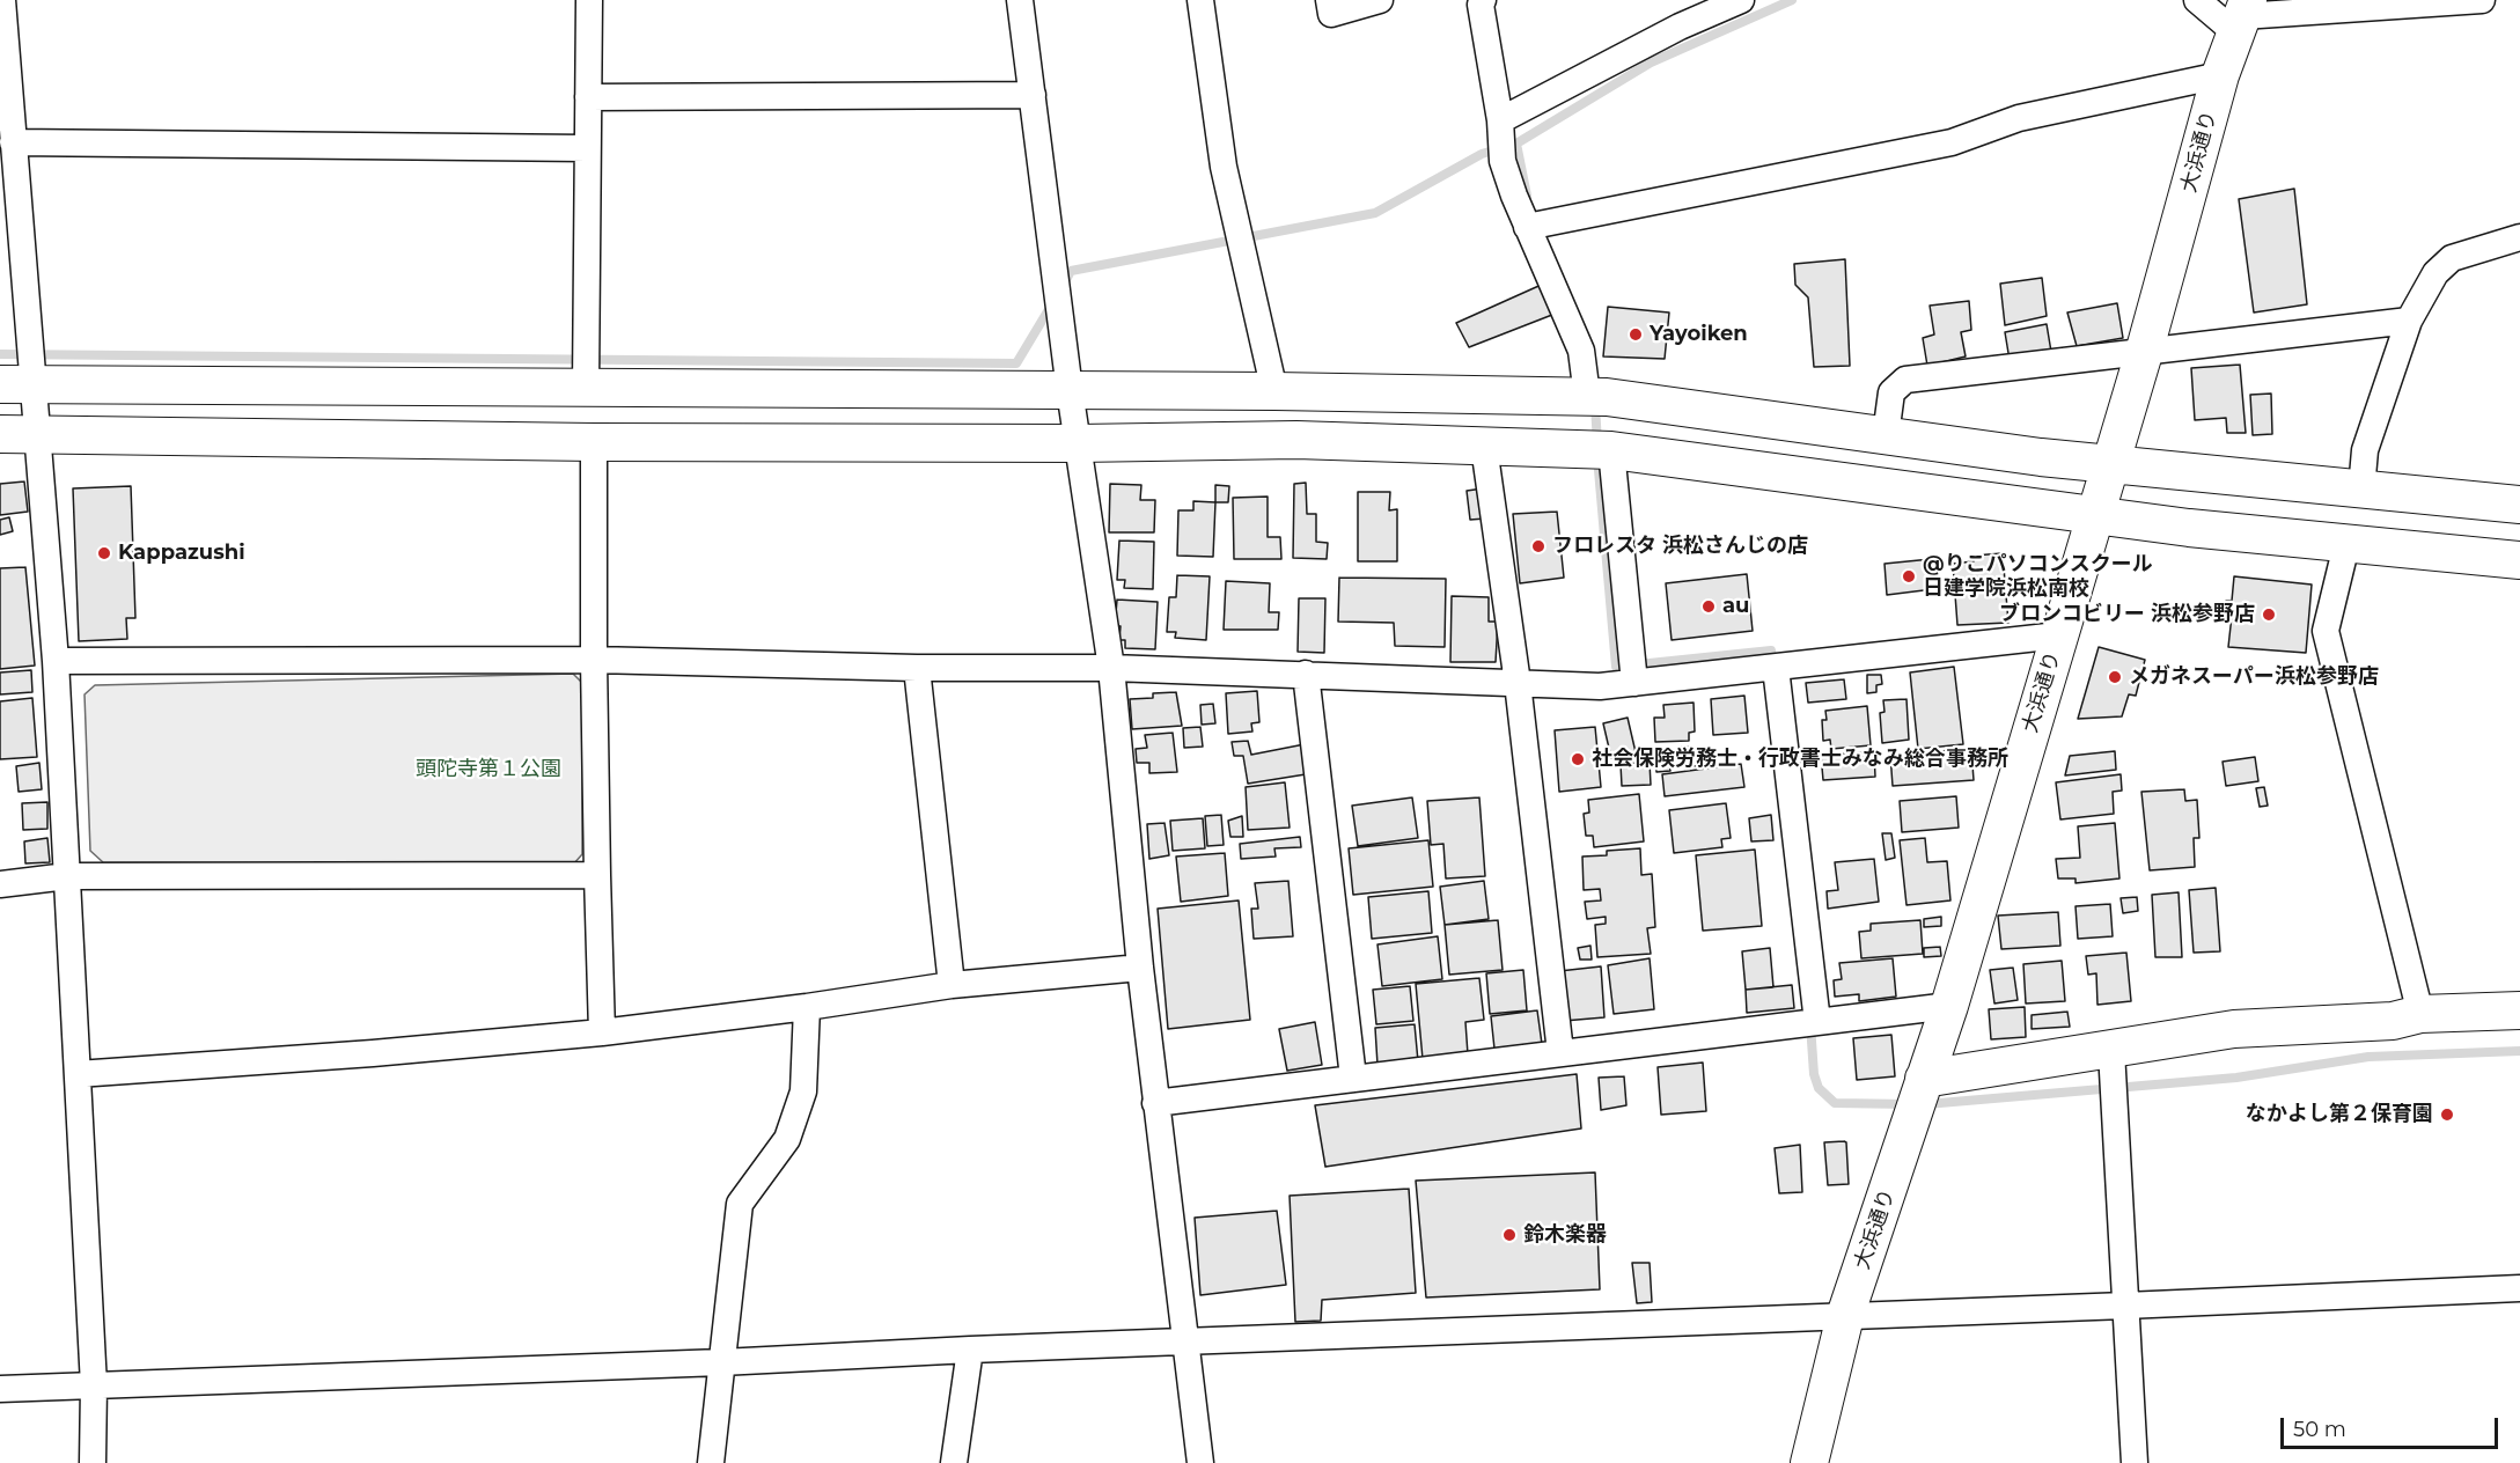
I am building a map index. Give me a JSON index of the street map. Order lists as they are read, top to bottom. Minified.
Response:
{"streets":{"street":["大浜通り"]},"parks":["頭陀寺第１公園"],"places":["Yayoiken","フロレスタ 浜松さんじの店","Kappazushi","@りこパソコンスクール 日建学院浜松南校","au","ブロンコビリー 浜松参野店","メガネスーパー浜松参野店","社会保険労務士・行政書士みなみ総合事務所","なかよし第２保育園","鈴木楽器"],"scale_bar":"50 m"}
